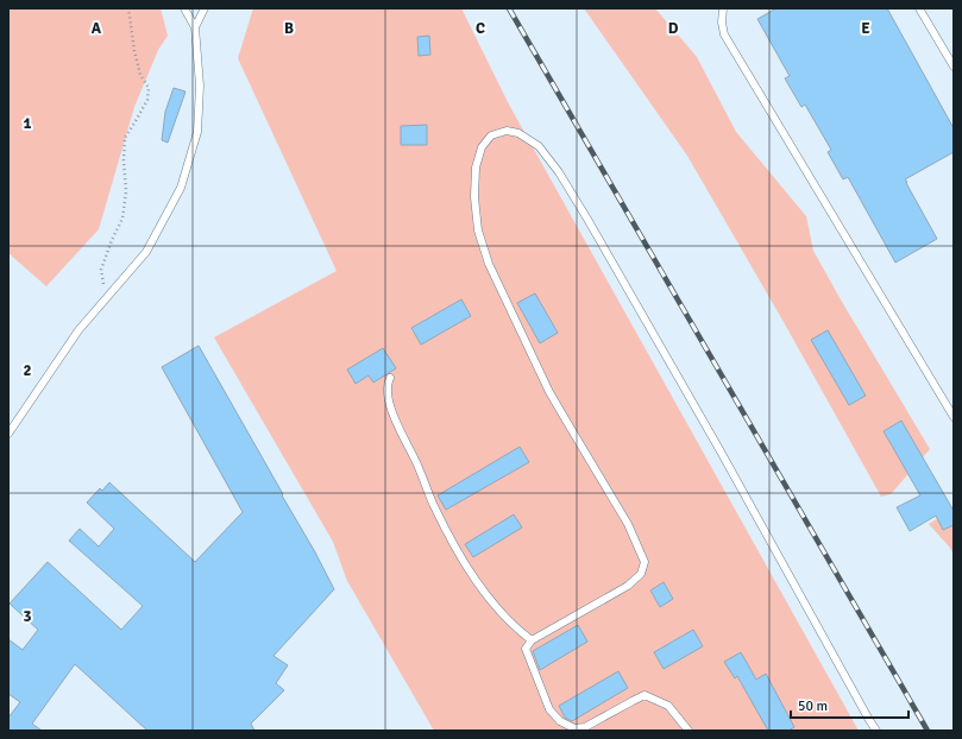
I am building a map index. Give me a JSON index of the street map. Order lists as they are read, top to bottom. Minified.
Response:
{"scale_bar":"50 m","grid":{"columns":["A","B","C","D","E"],"rows":["1","2","3"]}}
